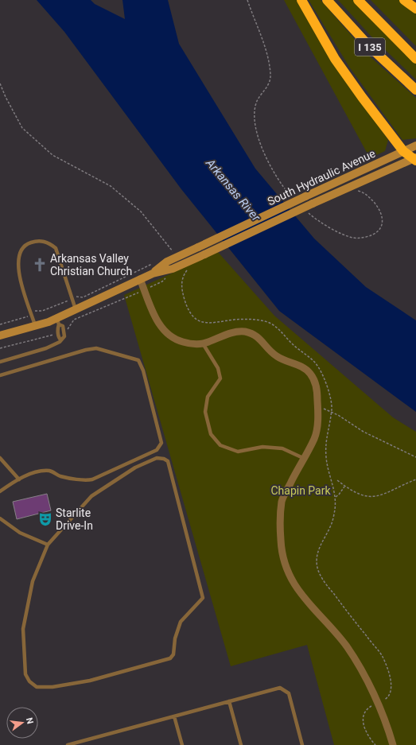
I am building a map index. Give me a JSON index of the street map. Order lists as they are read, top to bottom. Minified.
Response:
{"streets":{"highway":["I 135"],"street":["South Hydraulic Avenue"]},"water":["Arkansas River"],"parks":["Chapin Park"],"places":{"church":["Arkansas Valley Christian Church"],"theatre":["Starlite Drive-In"]},"north":"right"}
